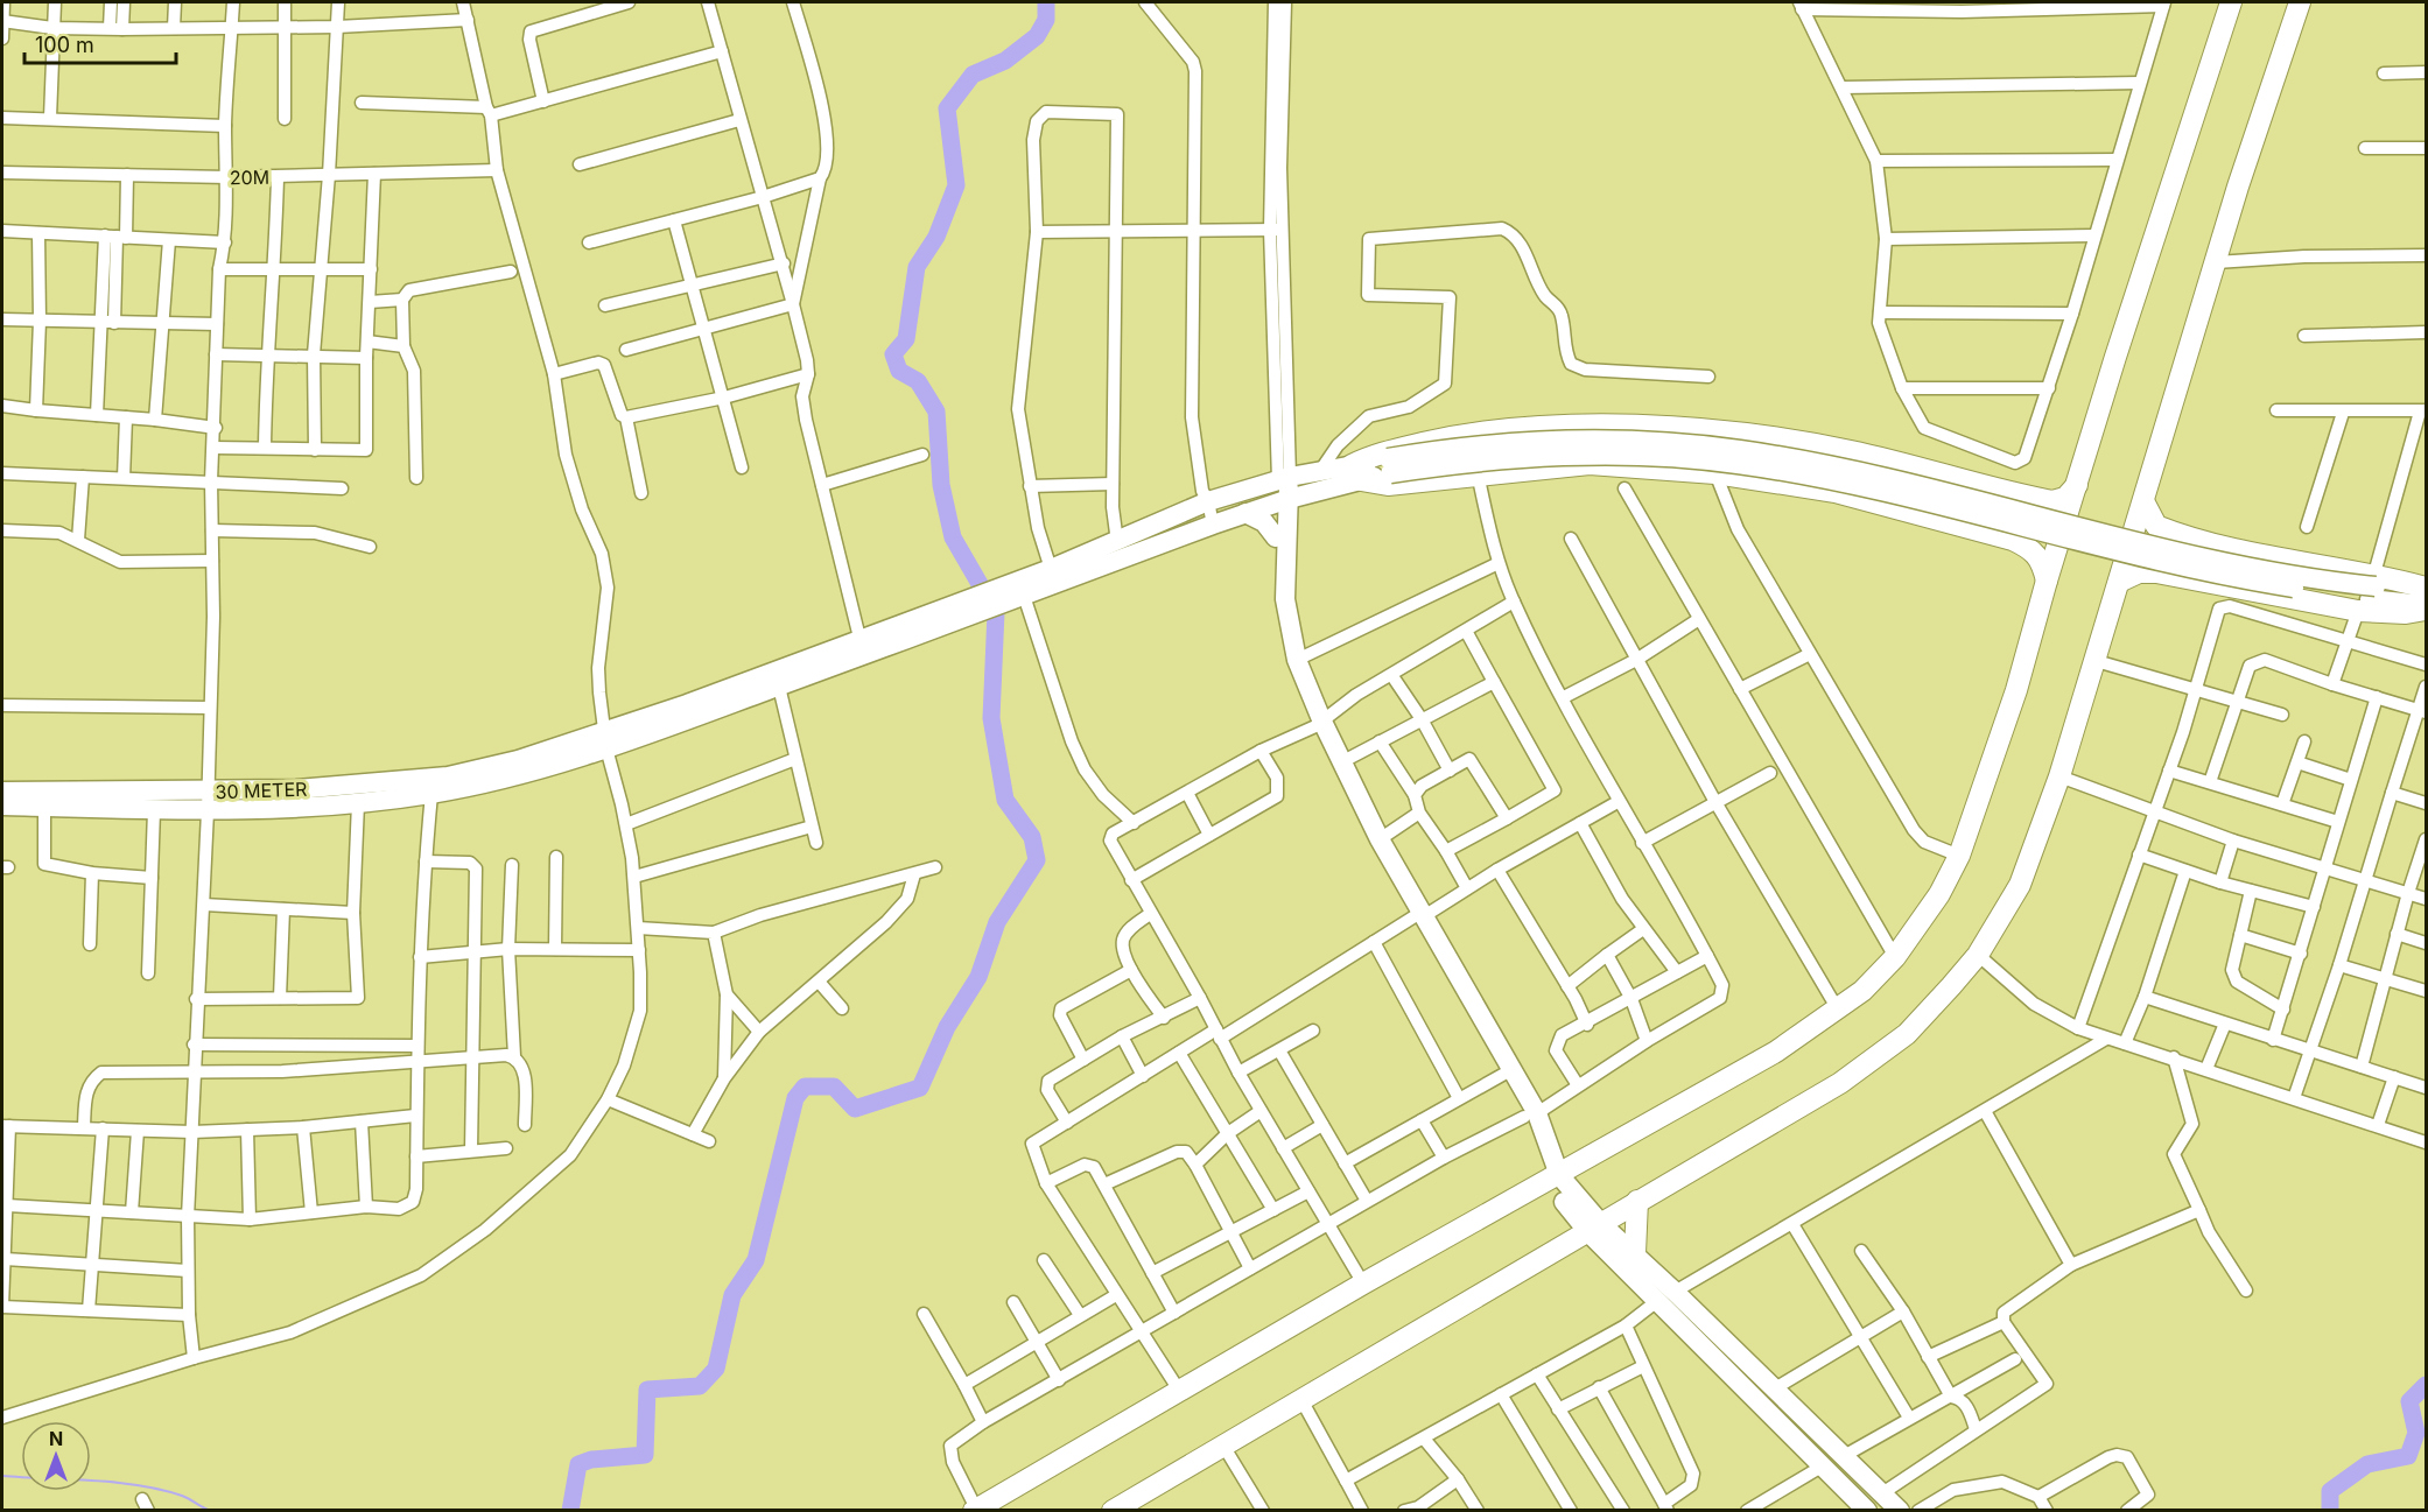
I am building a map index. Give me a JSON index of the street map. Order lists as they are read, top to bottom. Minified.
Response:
{"streets":{"main road":["30 METER"],"street":["20M"]},"scale_bar":"100 m","north":"top"}
